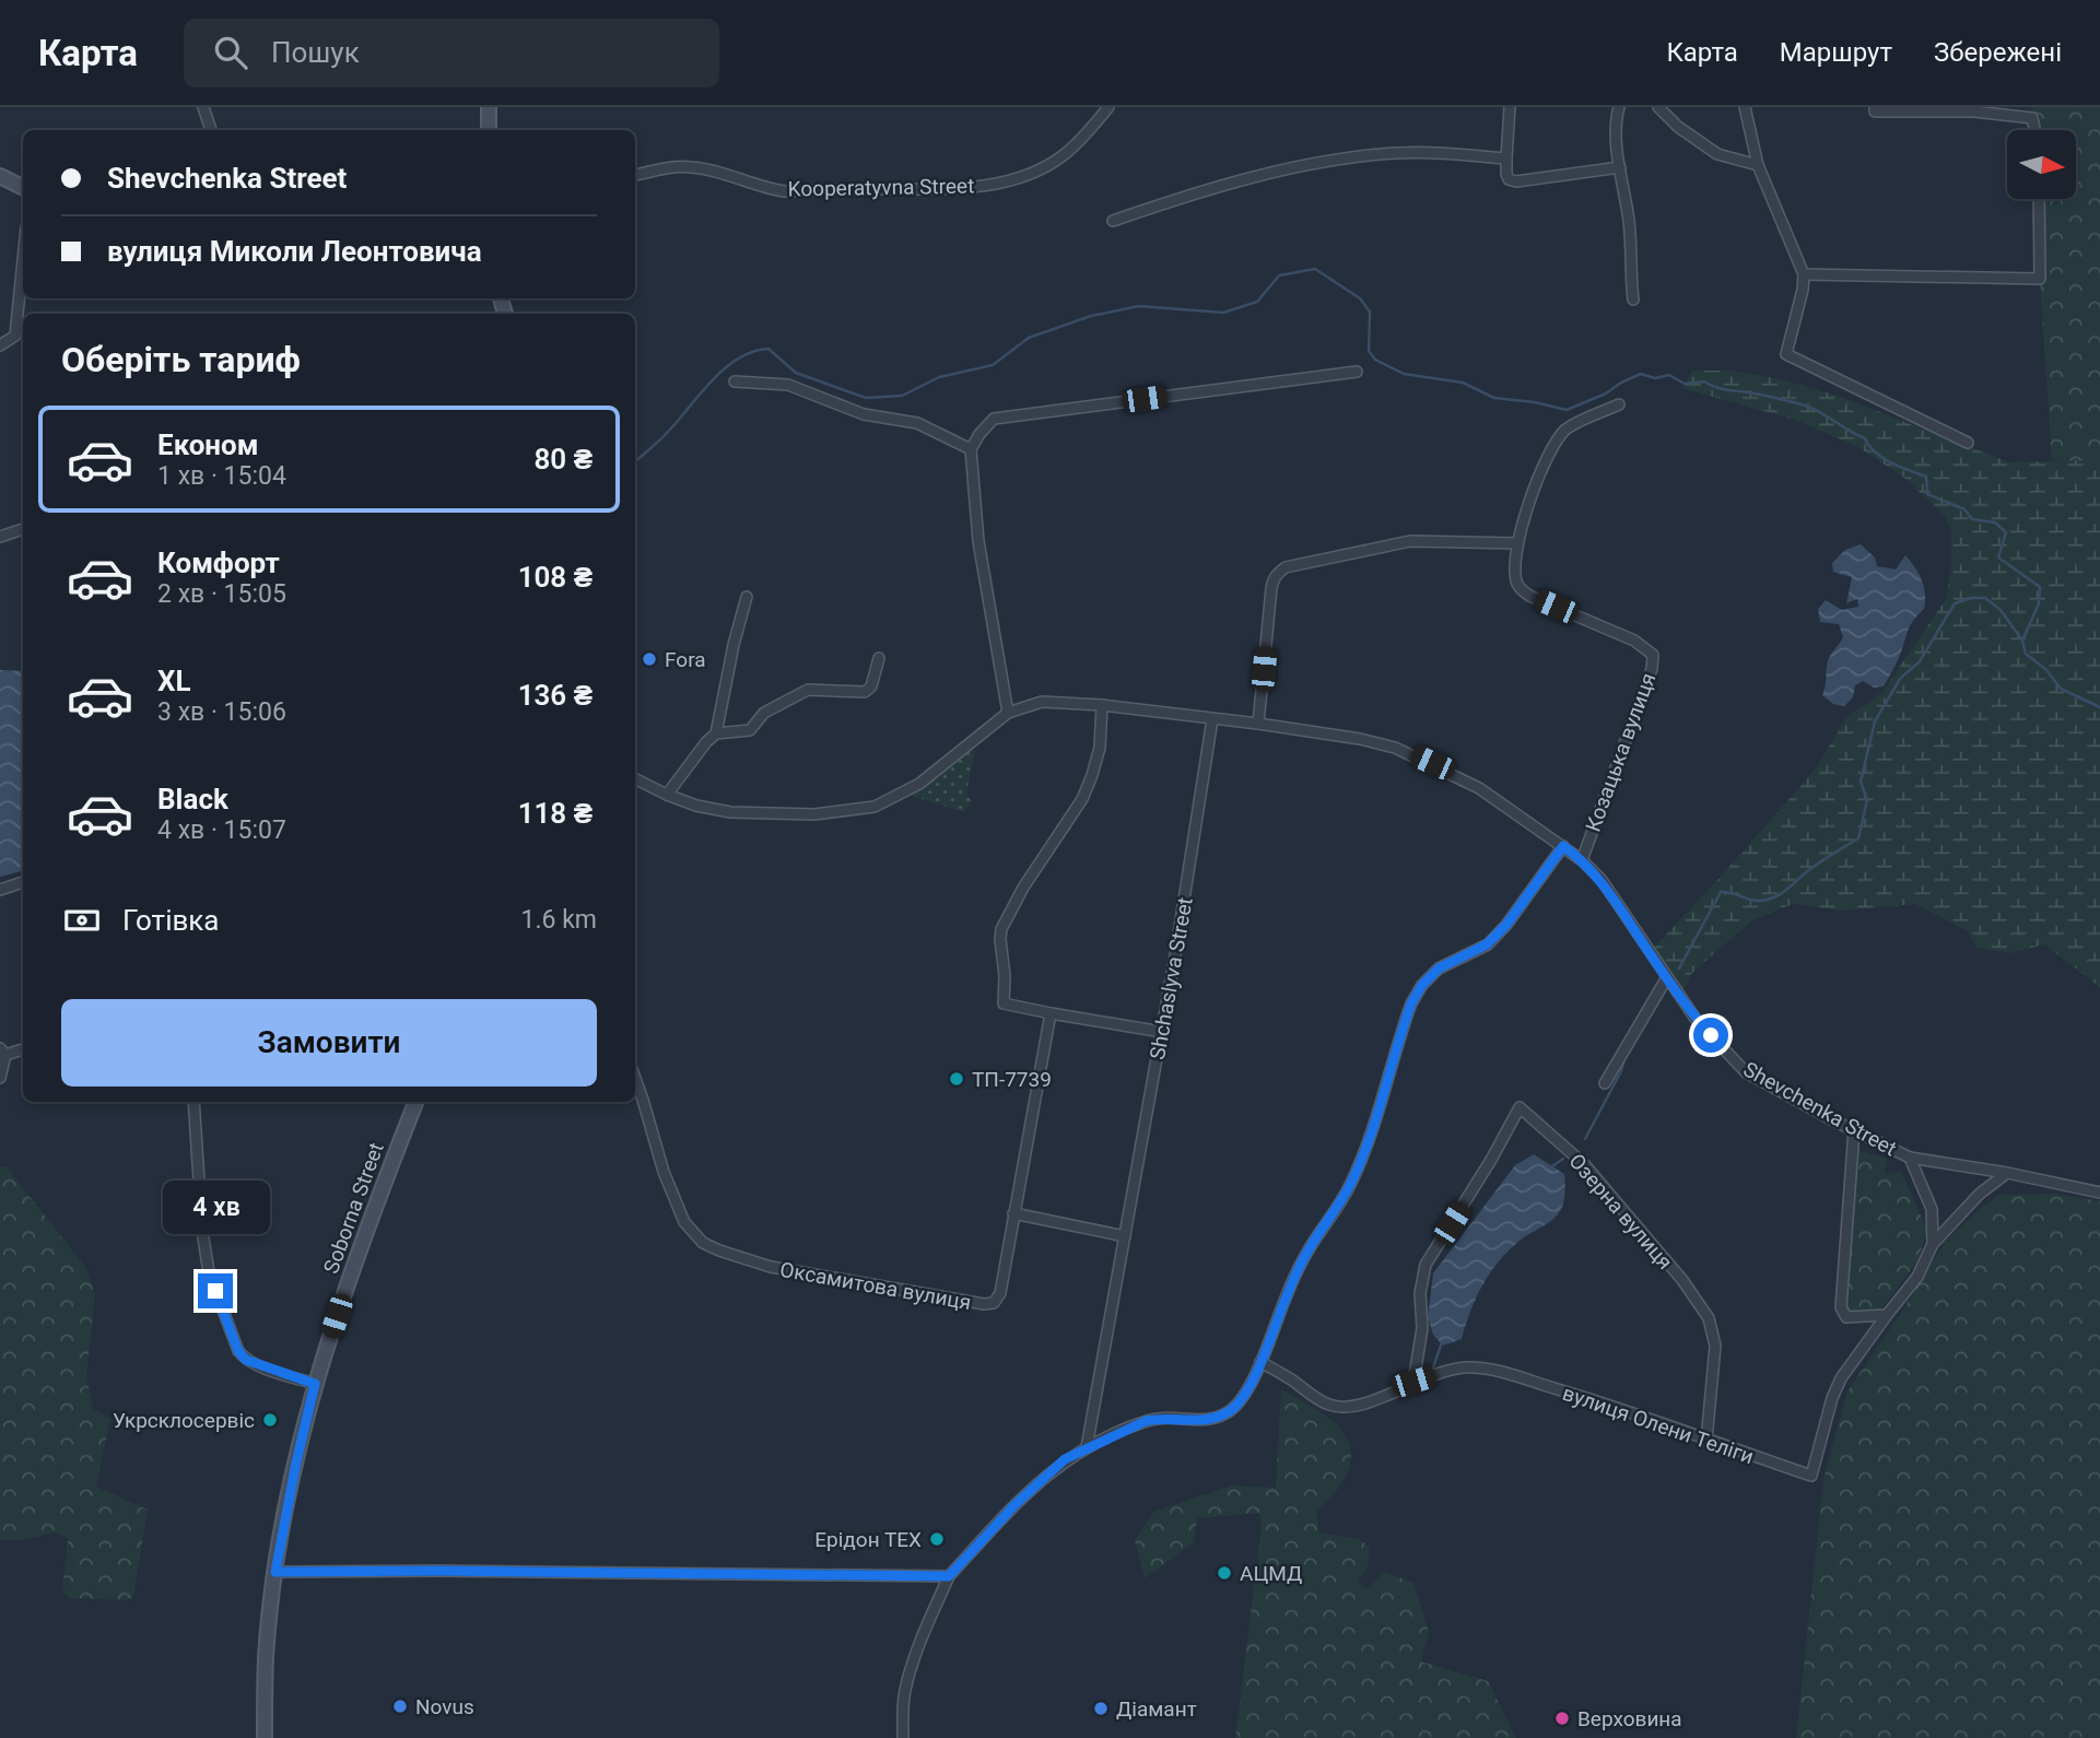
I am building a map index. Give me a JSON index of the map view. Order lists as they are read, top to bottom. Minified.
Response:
{"streets":{"main road":["Soborna Street"],"street":["Kooperatyvna Street","Козацька вулиця","Shchaslyva Street","Shevchenka Street","Озерна вулиця","Оксамитова вулиця","вулиця Олени Теліги"]},"crossings":[["Козацька вулиця","Shchaslyva Street"],["Козацька вулиця","Shevchenka Street"],["Козацька вулиця","вулиця Олени Теліги"],["Shchaslyva Street","Shevchenka Street"],["Озерна вулиця","вулиця Олени Теліги"]],"places":["Fora","ТП-7739","Укрсклосервіс","Ерідон ТЕХ","АЦМД","Novus","Діамант","Верховина"],"north":"right","page":{"header":"Карта","search":"Пошук","nav":["Карта","Маршрут","Збережені"],"banner":["Shevchenka Street","вулиця Миколи Леонтовича"],"heading":"Оберіть тариф","list":[{"name":"Економ","note":"1 хв · 15:04","value":"80 ₴"},{"name":"Комфорт","note":"2 хв · 15:05","value":"108 ₴"},{"name":"XL","note":"3 хв · 15:06","value":"136 ₴"},{"name":"Black","note":"4 хв · 15:07","value":"118 ₴"}],"pay":["Готівка","1.6 km"],"buttons":"Замовити","bubble":"4 хв"}}
